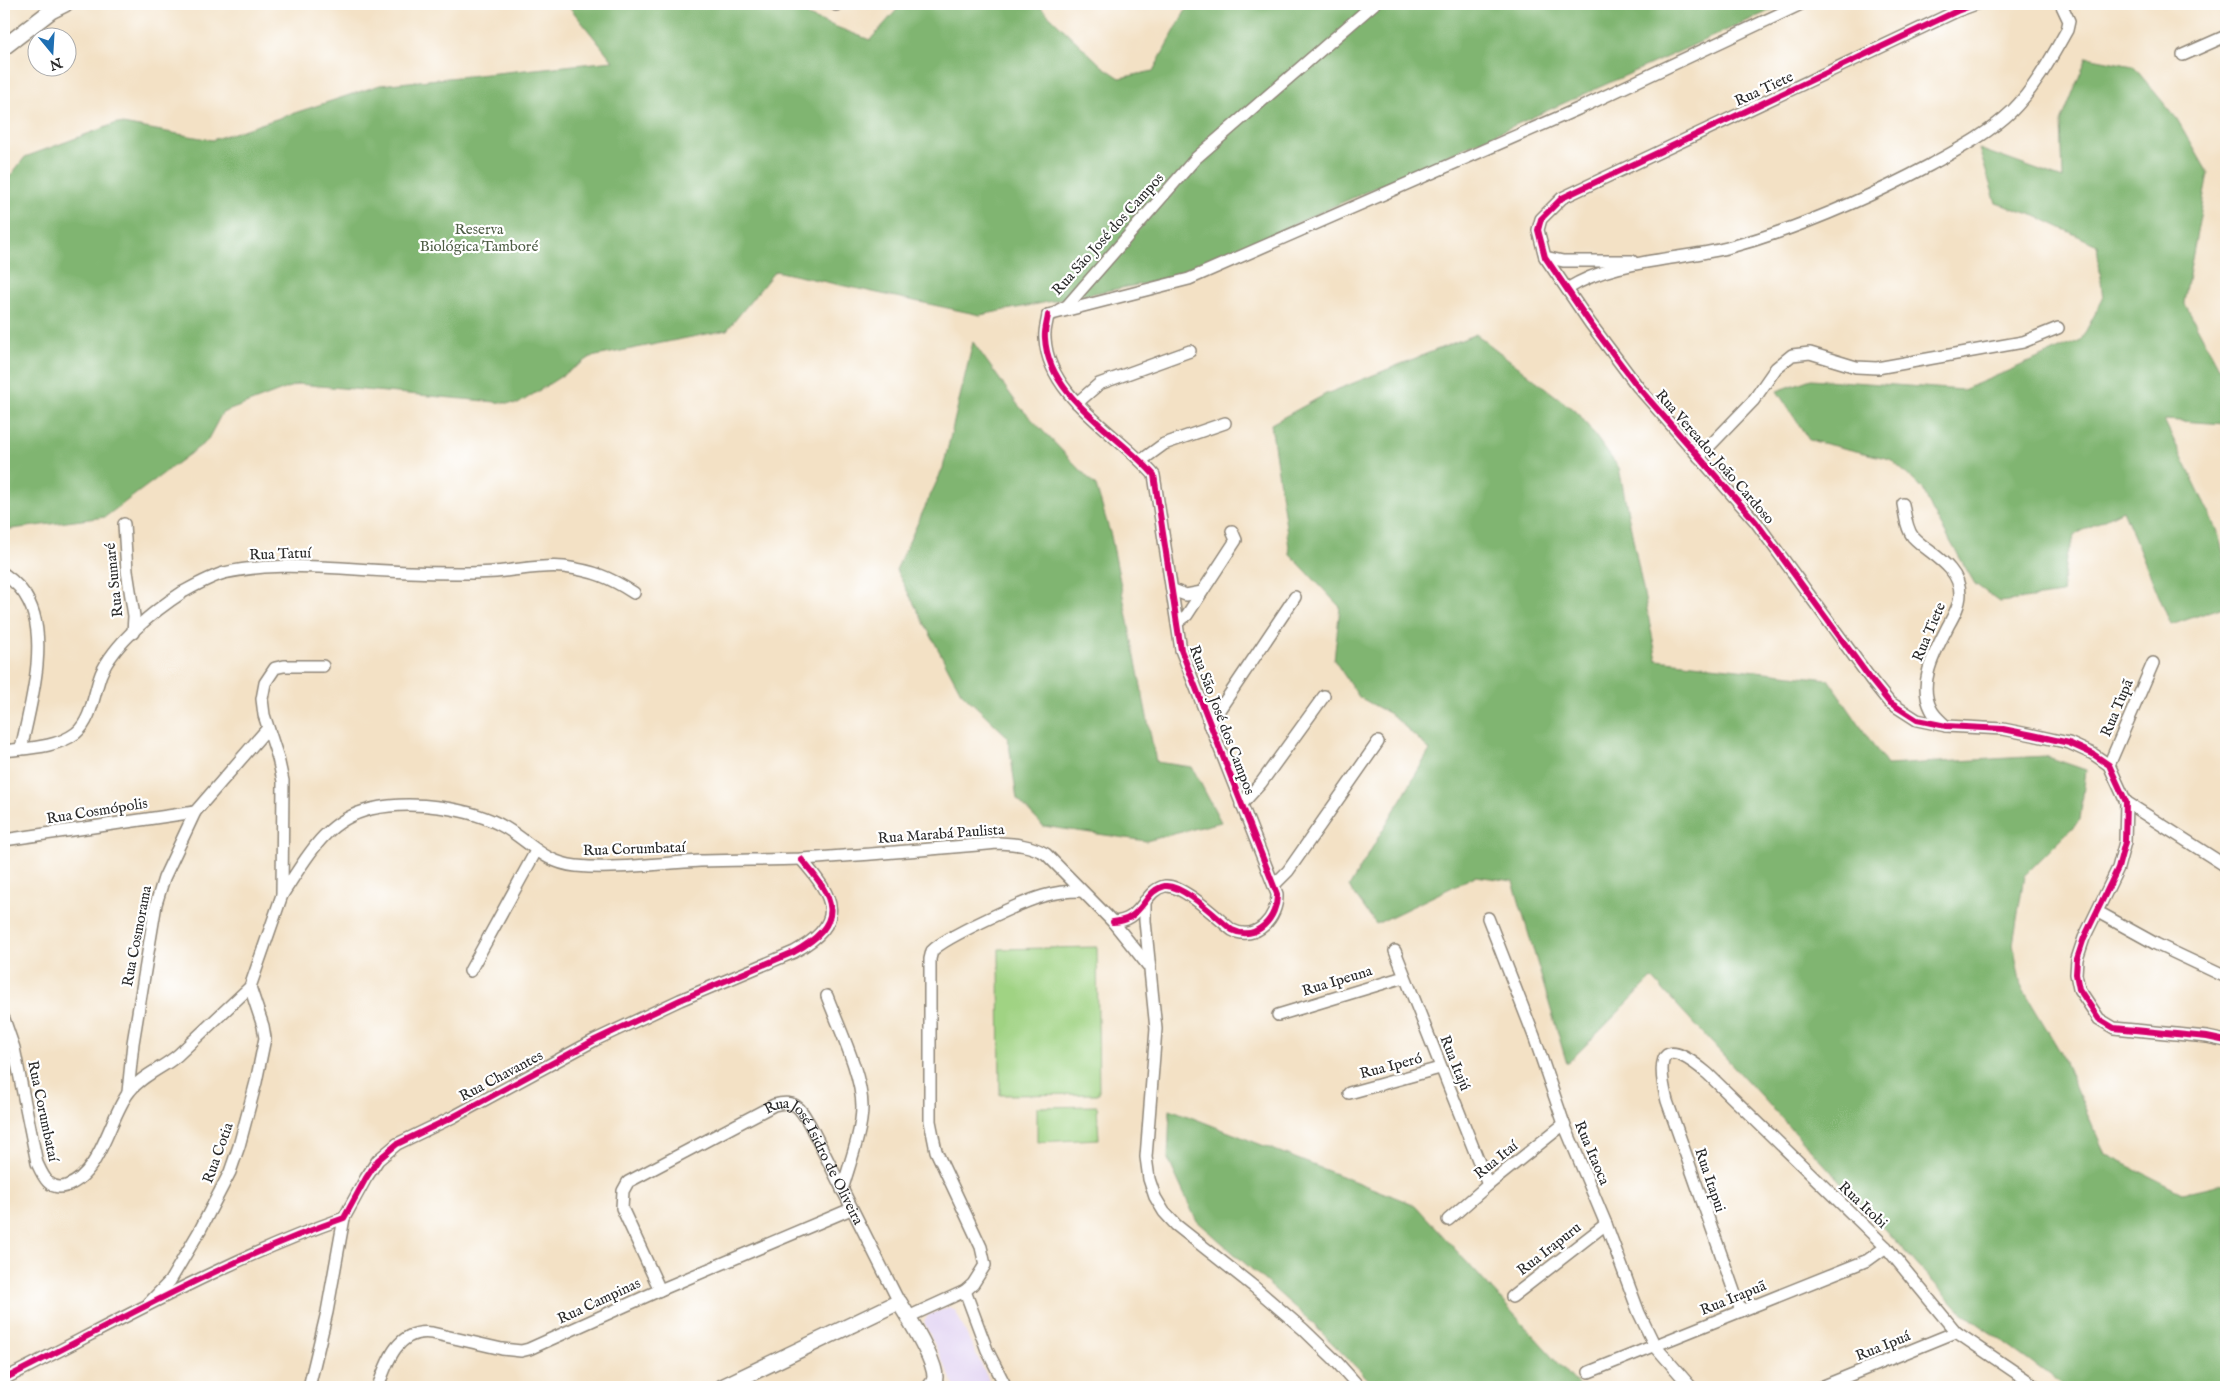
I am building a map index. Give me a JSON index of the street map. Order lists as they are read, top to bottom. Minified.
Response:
{"streets":{"street":["Rua Tiete","Rua São José dos Campos","Rua Vereador João Cardoso","Rua Tatuí","Rua Sumaré","Rua Tupã","Rua Cosmópolis","Rua Marabá Paulista","Rua Corumbataí","Rua Cosmorama","Rua Ipeuna","Rua Itajú","Rua Iperó","Rua Chavantes","Rua Cotia","Rua Itaoca","Rua Itaí","Rua José Isidro de Oliveira","Rua Itapui","Rua Itobi","Rua Irapuru","Rua Irapuã","Rua Campinas","Rua Ipuá"]},"crossings":[["Rua Tiete","Rua Vereador João Cardoso"],["Rua São José dos Campos","Rua Marabá Paulista"],["Rua Vereador João Cardoso","Rua Tupã"],["Rua Tatuí","Rua Sumaré"],["Rua Cosmópolis","Rua Cosmorama"],["Rua Marabá Paulista","Rua Corumbataí"],["Rua Marabá Paulista","Rua Chavantes"],["Rua Corumbataí","Rua Cosmorama"],["Rua Corumbataí","Rua Chavantes"],["Rua Corumbataí","Rua Cotia"],["Rua Ipeuna","Rua Itajú"],["Rua Itajú","Rua Iperó"],["Rua Itajú","Rua Itaí"],["Rua Itaoca","Rua Itaí"],["Rua Itaoca","Rua Irapuru"],["Rua Itaoca","Rua Irapuã"],["Rua José Isidro de Oliveira","Rua Campinas"],["Rua Itapui","Rua Itobi"],["Rua Itapui","Rua Irapuã"],["Rua Itobi","Rua Irapuã"],["Rua Itobi","Rua Ipuá"]],"parks":["Reserva Biológica Tamboré"],"north":"bottom"}
